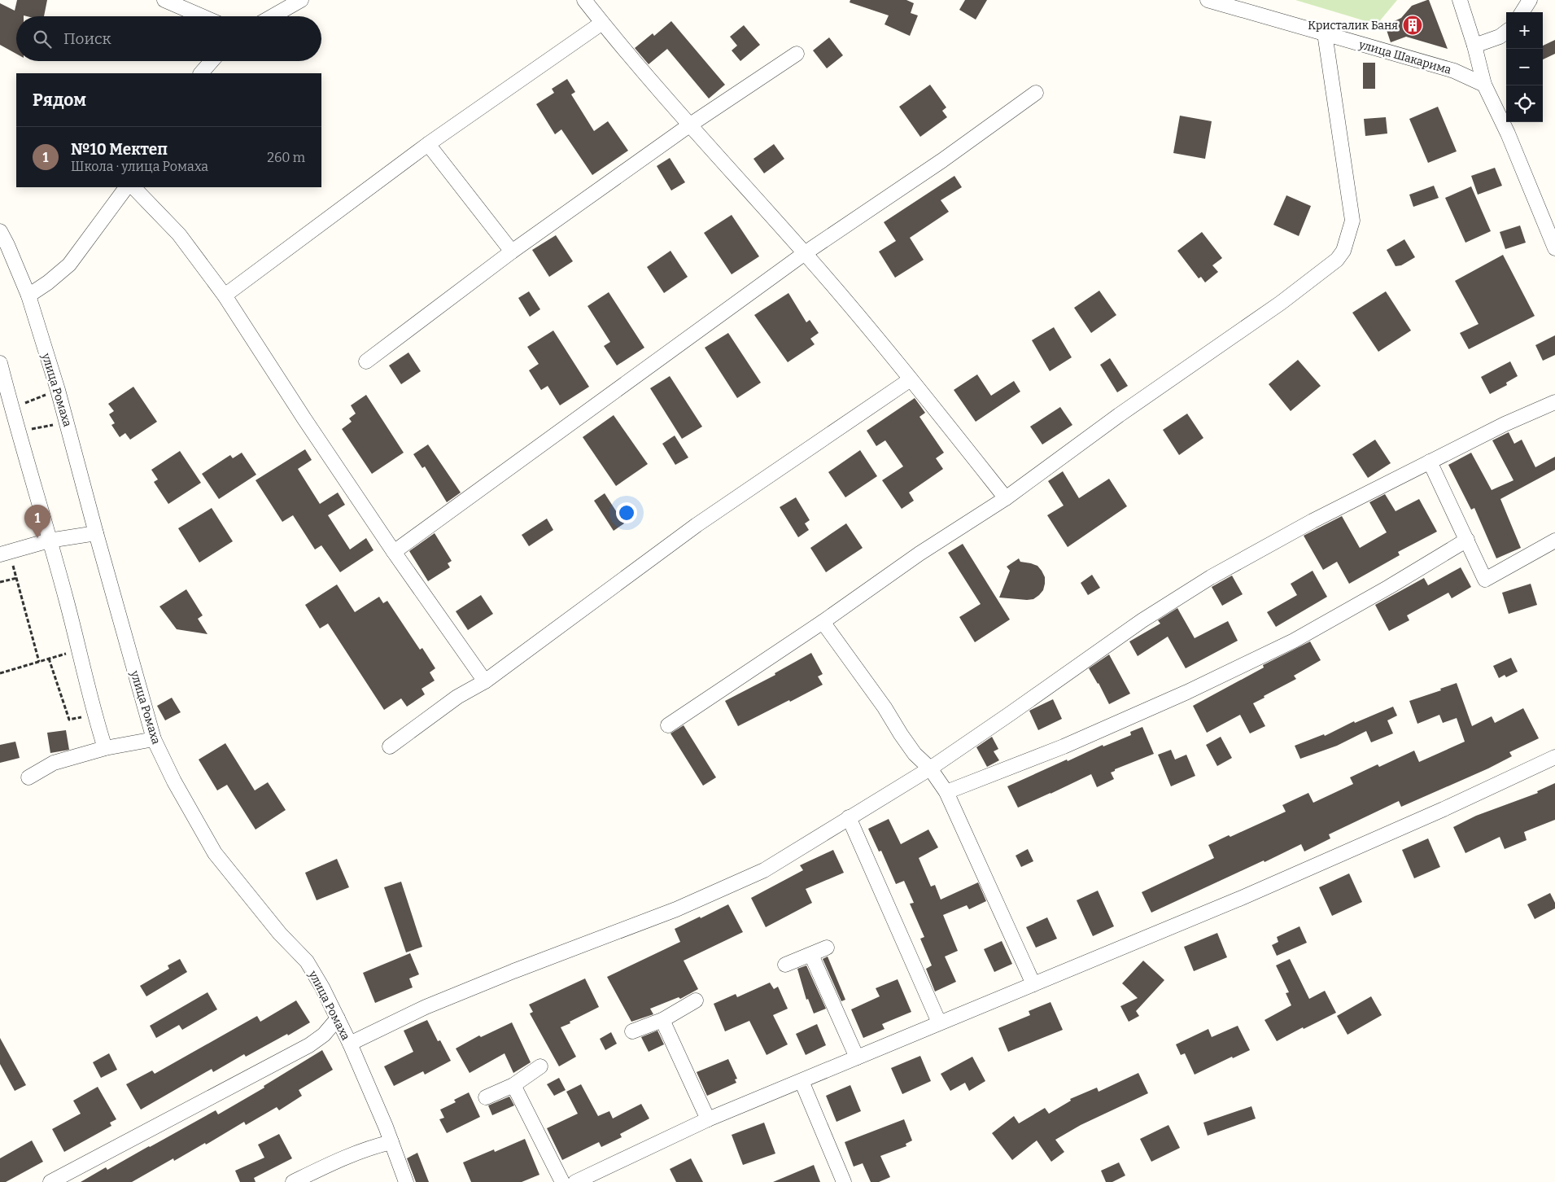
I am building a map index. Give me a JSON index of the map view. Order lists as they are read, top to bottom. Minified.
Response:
{"streets":{"street":["улица Шакарима","улица Ромаха"]},"places":{"building":["Кристалик Баня"]},"page":{"map_buttons":["+","−"],"search":"Поиск","heading":"Рядом","list":[{"mark":"1","name":"№10 Мектеп","note":"Школа · улица Ромаха","value":"260 m"}],"pins":"1"}}
